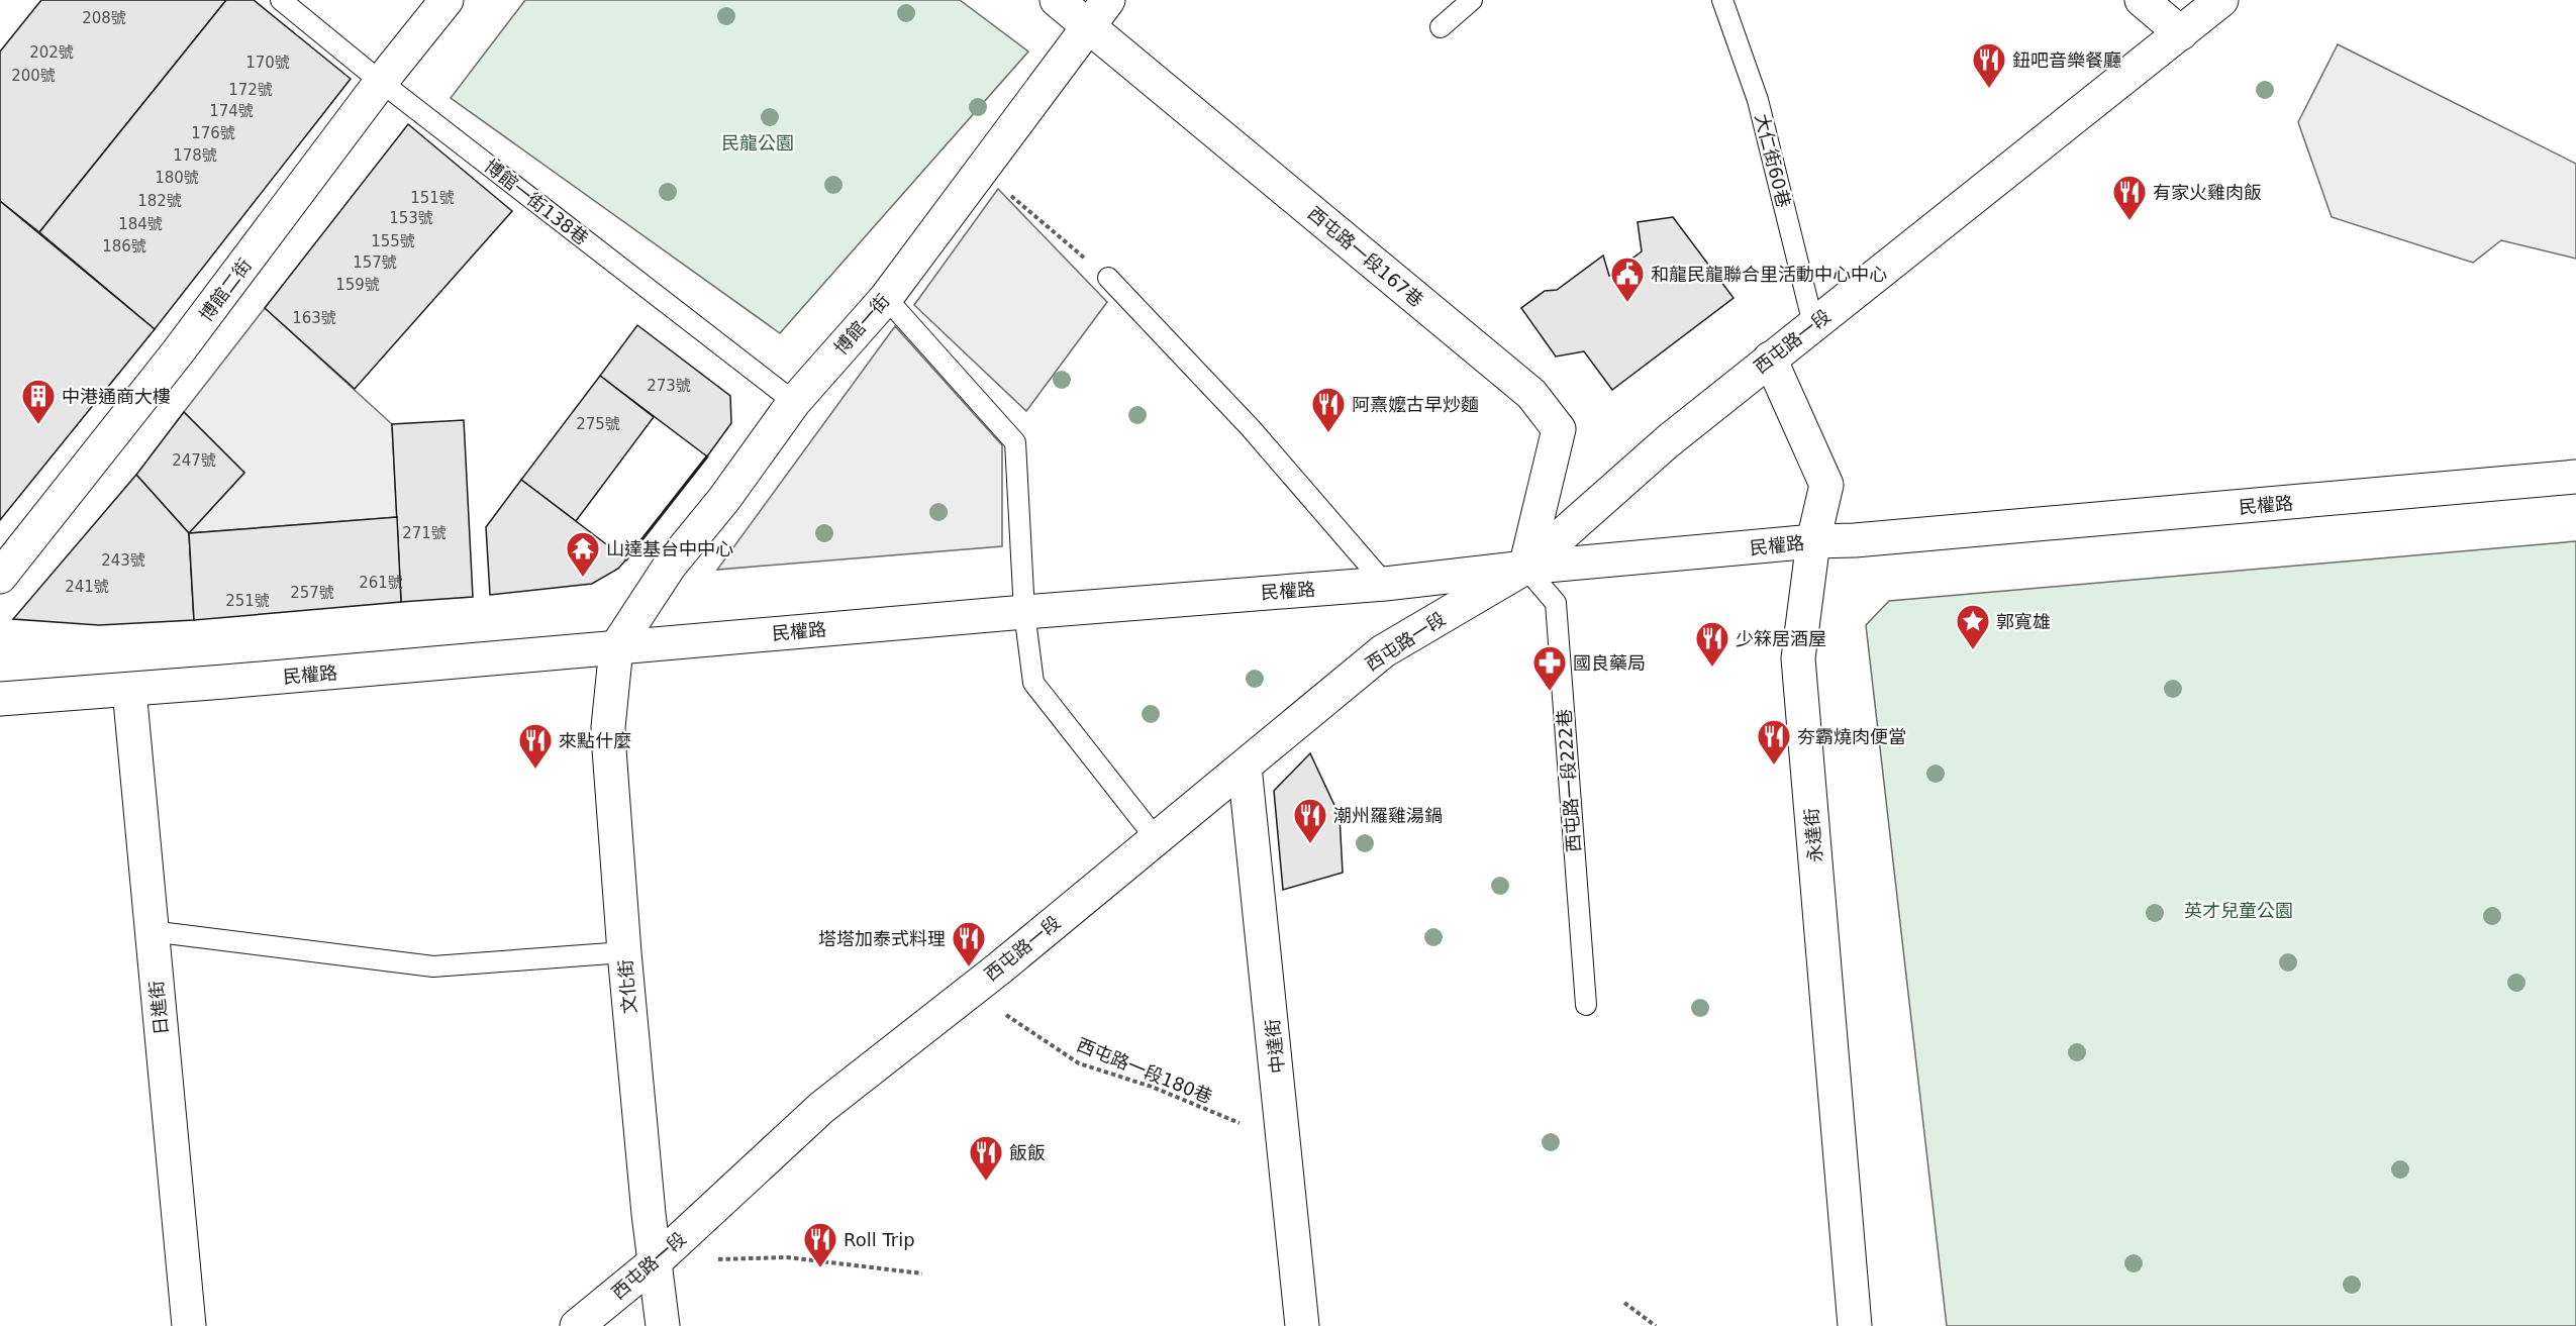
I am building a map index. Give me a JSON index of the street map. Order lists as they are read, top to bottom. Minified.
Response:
{"streets":{"street":["西屯路一段167巷","博館二街","博館一街","西屯路一段","民權路","永達街","文化街","日進街","中達街"],"lane":["大仁街60巷","博館一街138巷","西屯路一段222巷"],"path":["西屯路一段180巷"]},"crossings":[["大仁街60巷","西屯路一段"],["博館一街138巷","博館二街"],["博館一街138巷","博館一街"],["西屯路一段167巷","博館一街"],["西屯路一段167巷","西屯路一段"],["西屯路一段167巷","民權路"],["西屯路一段167巷","西屯路一段222巷"],["博館一街","民權路"],["博館一街","文化街"],["西屯路一段","民權路"],["西屯路一段","西屯路一段222巷"],["西屯路一段","永達街"],["西屯路一段","文化街"],["西屯路一段","中達街"],["西屯路一段","西屯路一段180巷"],["民權路","西屯路一段222巷"],["民權路","永達街"],["民權路","文化街"],["民權路","日進街"],["中達街","西屯路一段180巷"]],"parks":["民龍公園","英才兒童公園"],"places":{"restaurant":["鈕吧音樂餐廳","有家火雞肉飯","阿熹嬤古早炒麵","少箖居酒屋","夯霸燒肉便當","來點什麼","潮州羅雞湯鍋","塔塔加泰式料理","飯飯","Roll Trip"],"public building":["和龍民龍聯合里活動中心中心"],"building":["中港通商大樓"],"temple":["山達基台中中心"],"place":["郭寬雄"],"pharmacy":["國良藥局"]},"house_numbers":["208號","202號","170號","200號","172號","174號","176號","178號","180號","151號","182號","153號","184號","155號","186號","157號","159號","163號","273號","275號","247號","271號","243號","261號","241號","257號","251號"]}
